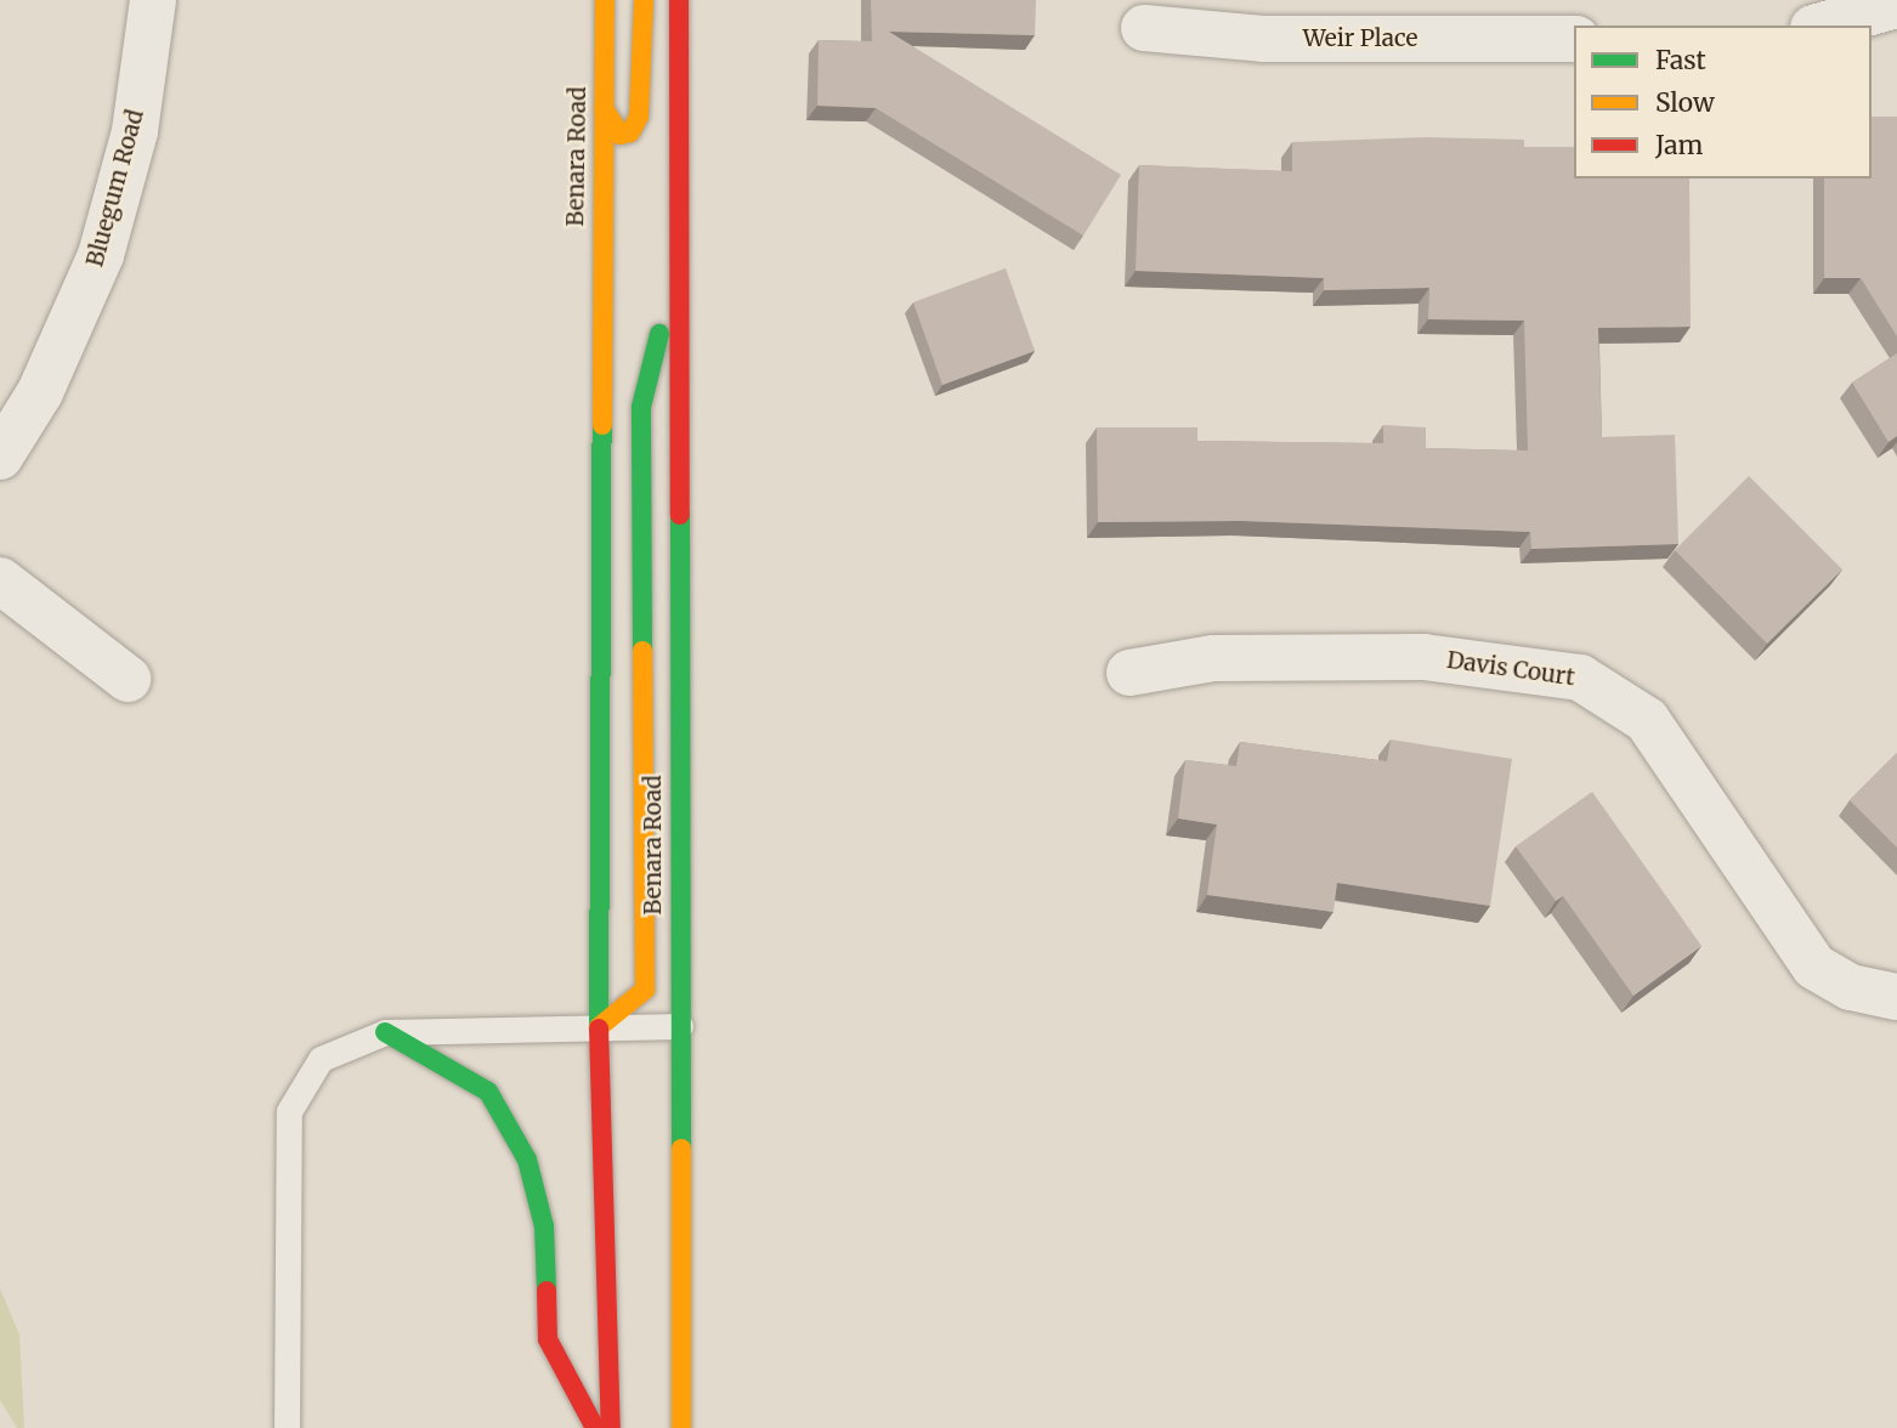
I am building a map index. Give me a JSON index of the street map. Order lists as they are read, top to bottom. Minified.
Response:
{"streets":{"main road":["Benara Road"],"street":["Weir Place","Bluegum Road","Davis Court"]},"legend":["Fast","Slow","Jam"]}
